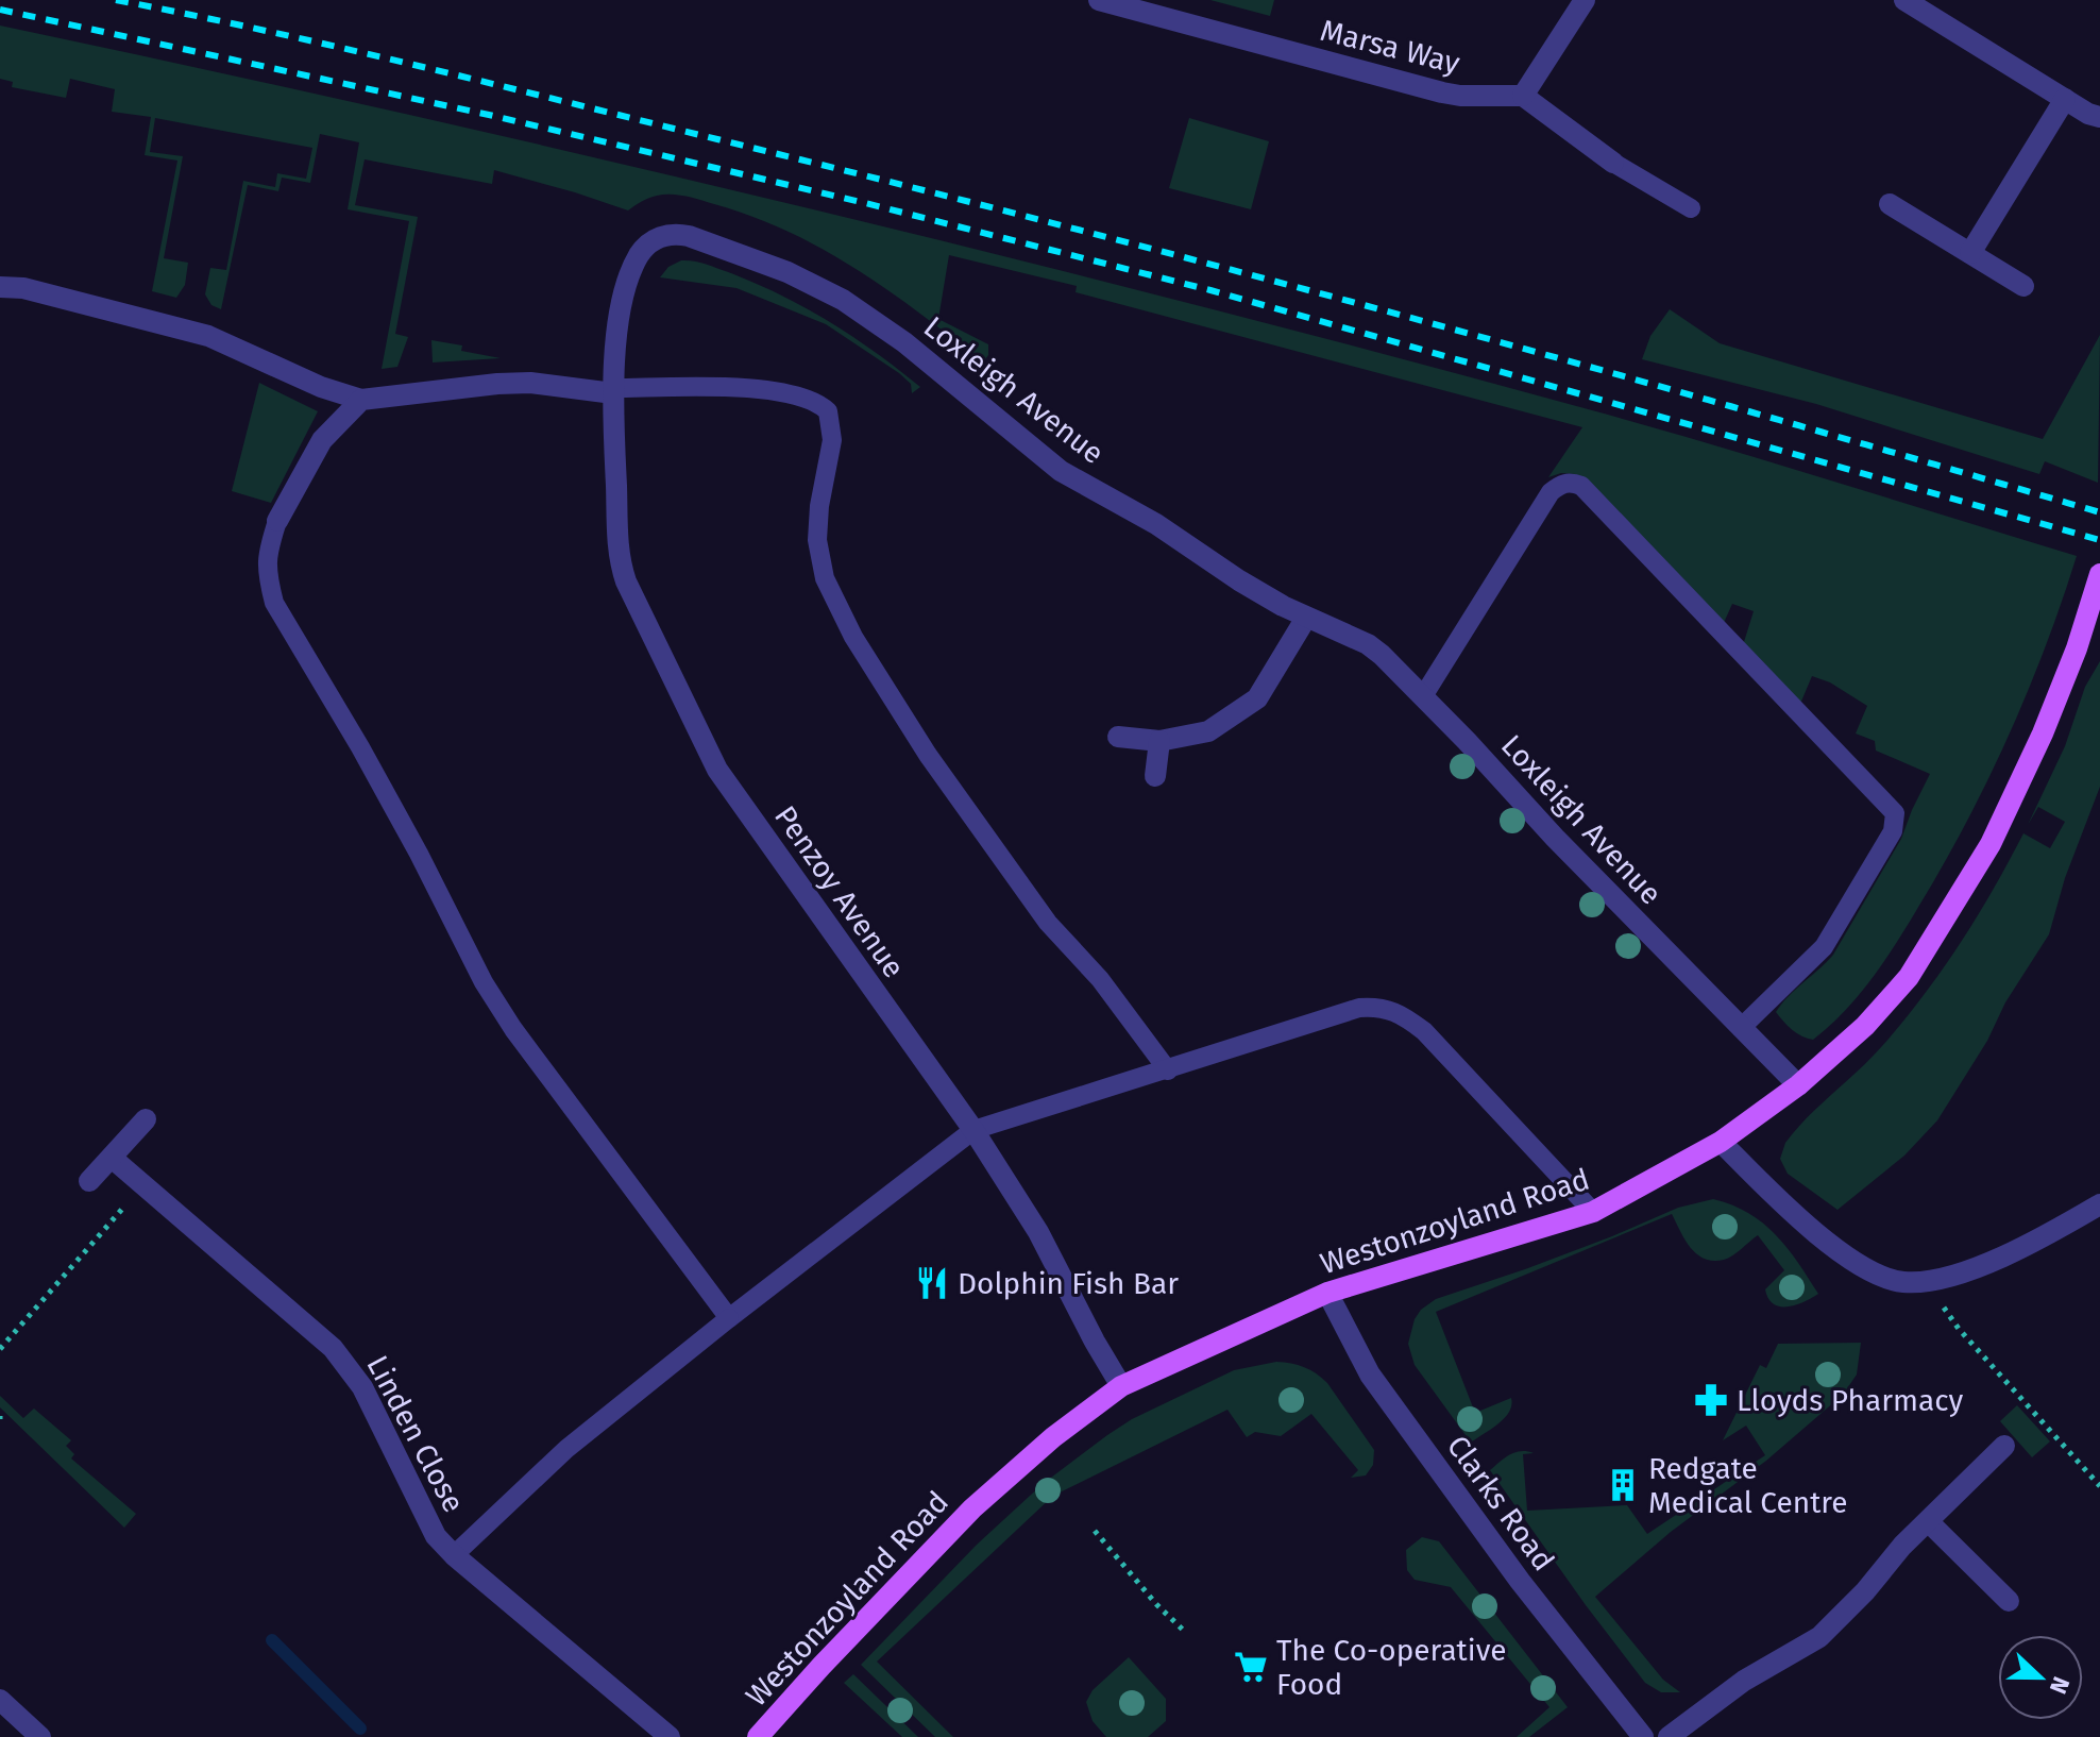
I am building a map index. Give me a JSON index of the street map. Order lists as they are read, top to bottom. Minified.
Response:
{"streets":{"main road":["Westonzoyland Road"],"street":["Marsa Way","Loxleigh Avenue","Penzoy Avenue","Linden Close","Clarks Road"]},"crossings":[["Loxleigh Avenue","Penzoy Avenue"],["Loxleigh Avenue","Westonzoyland Road"],["Penzoy Avenue","Westonzoyland Road"],["Westonzoyland Road","Clarks Road"]],"places":{"restaurant":["Dolphin Fish Bar"],"pharmacy":["Lloyds Pharmacy"],"building":["Redgate Medical Centre"],"supermarket":["The Co-operative Food"]},"north":"right"}
